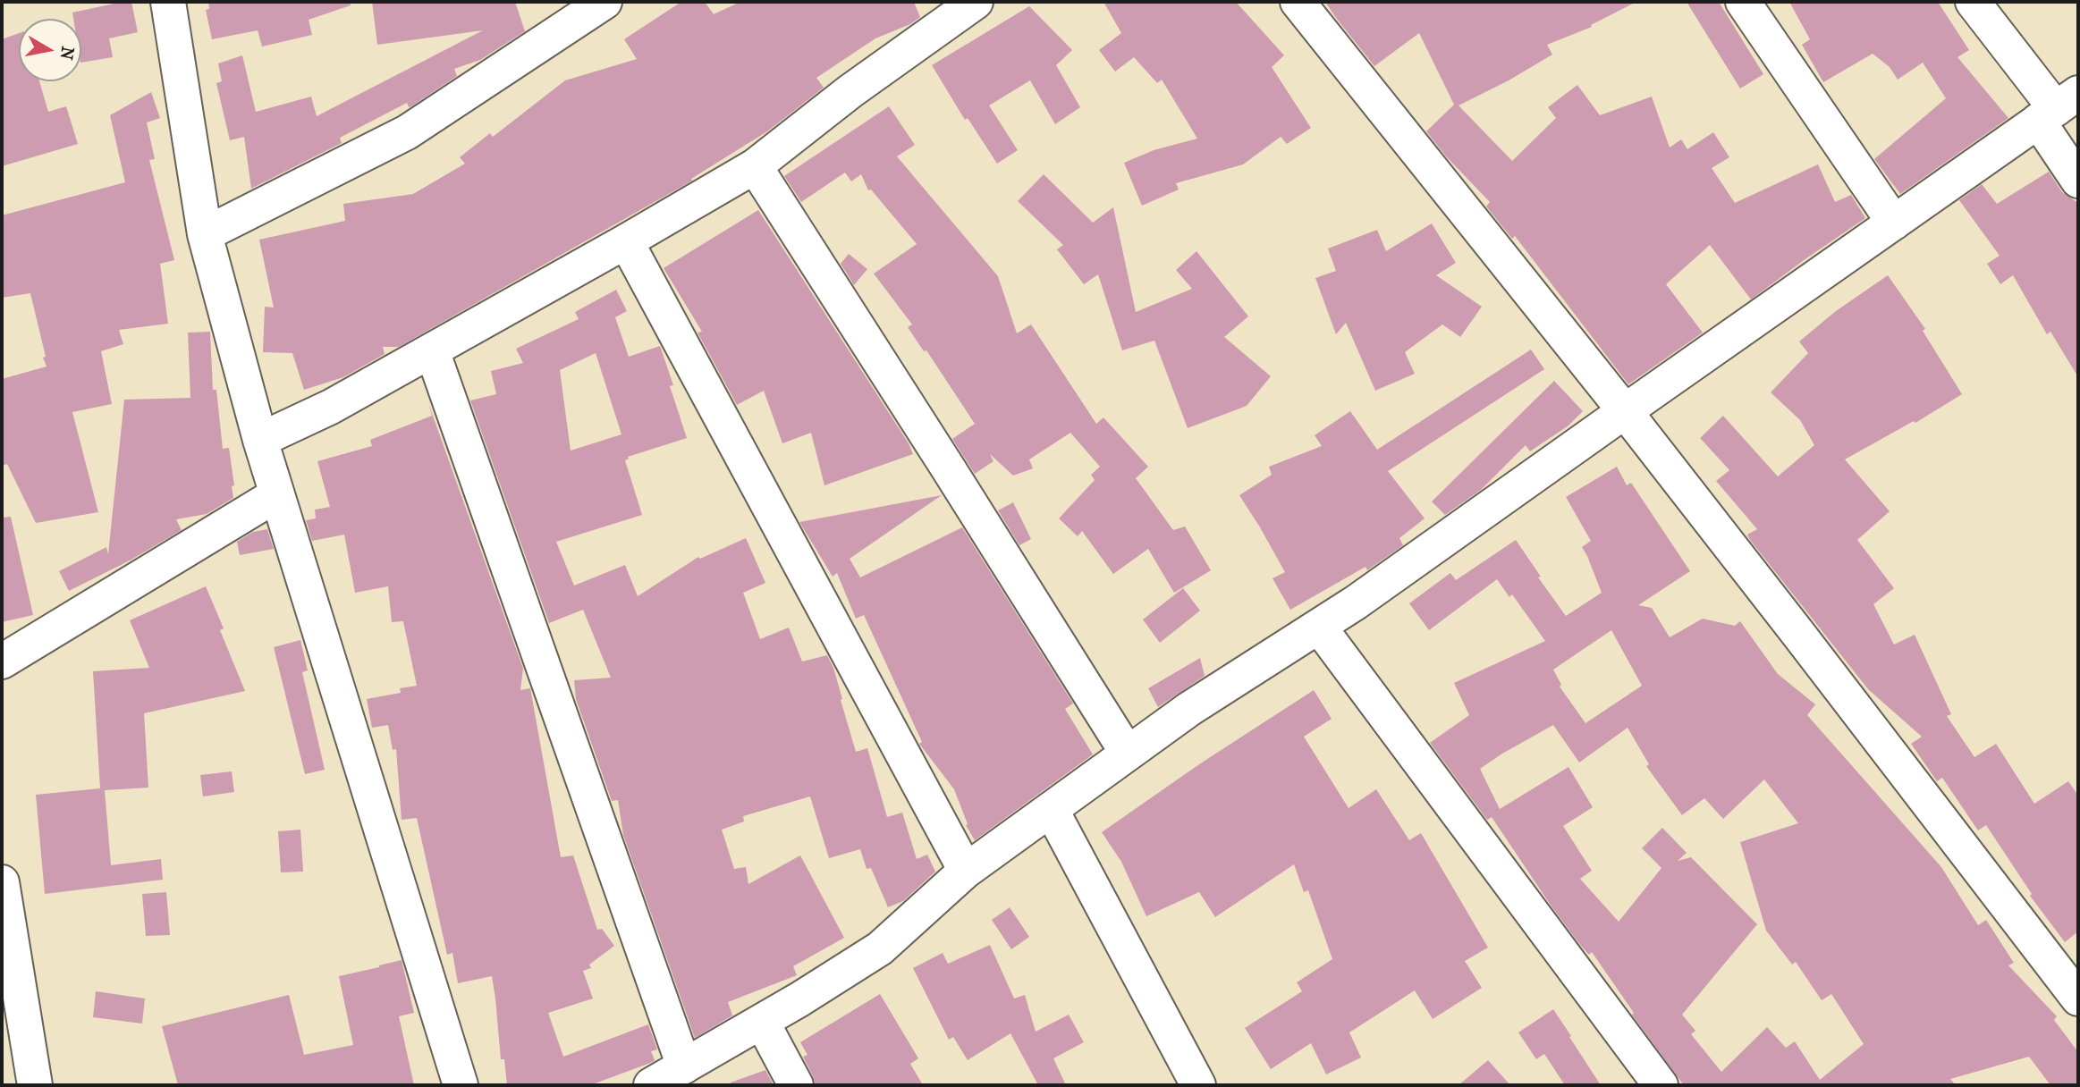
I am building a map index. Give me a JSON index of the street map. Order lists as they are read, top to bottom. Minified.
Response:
{"north":"right"}
